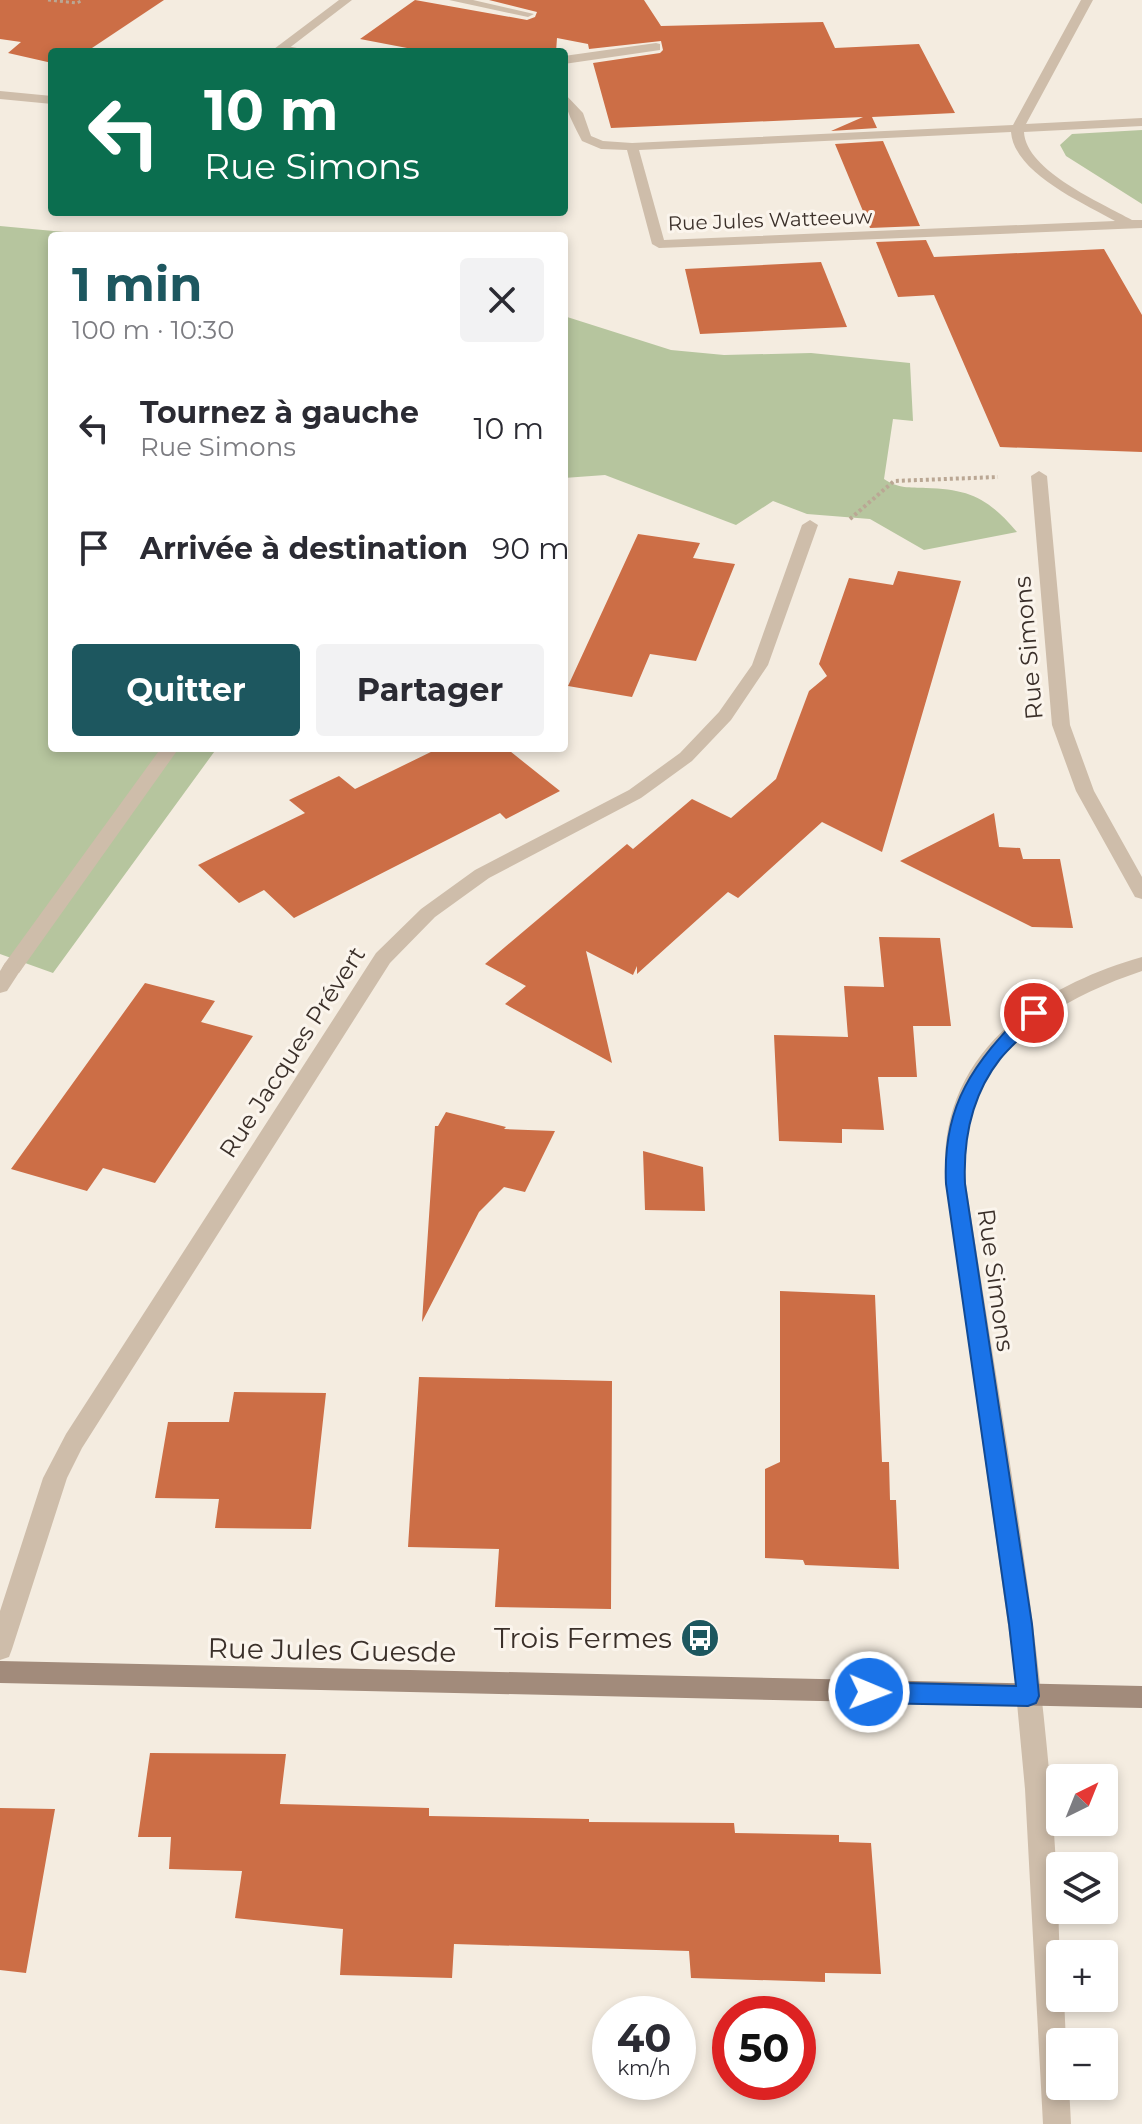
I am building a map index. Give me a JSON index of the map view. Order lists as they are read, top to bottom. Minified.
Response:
{"streets":{"main road":["Rue Jules Guesde"],"street":["Rue Jules Watteeuw","Rue Simons","Rue Jacques Prévert"]},"crossings":[["Rue Simons","Rue Jules Guesde"]],"places":{"bus stop":["Trois Fermes"]},"north":"top right","page":{"turn":["10 m","Rue Simons"],"heading":["1 min","100 m · 10:30"],"list":[{"name":"Tournez à gauche","note":"Rue Simons","value":"10 m"},{"name":"Arrivée à destination","value":"90 m"}],"buttons":["Quitter","Partager"],"map_buttons":["+","−"],"speed":"40 km/h","limit":"50"}}
